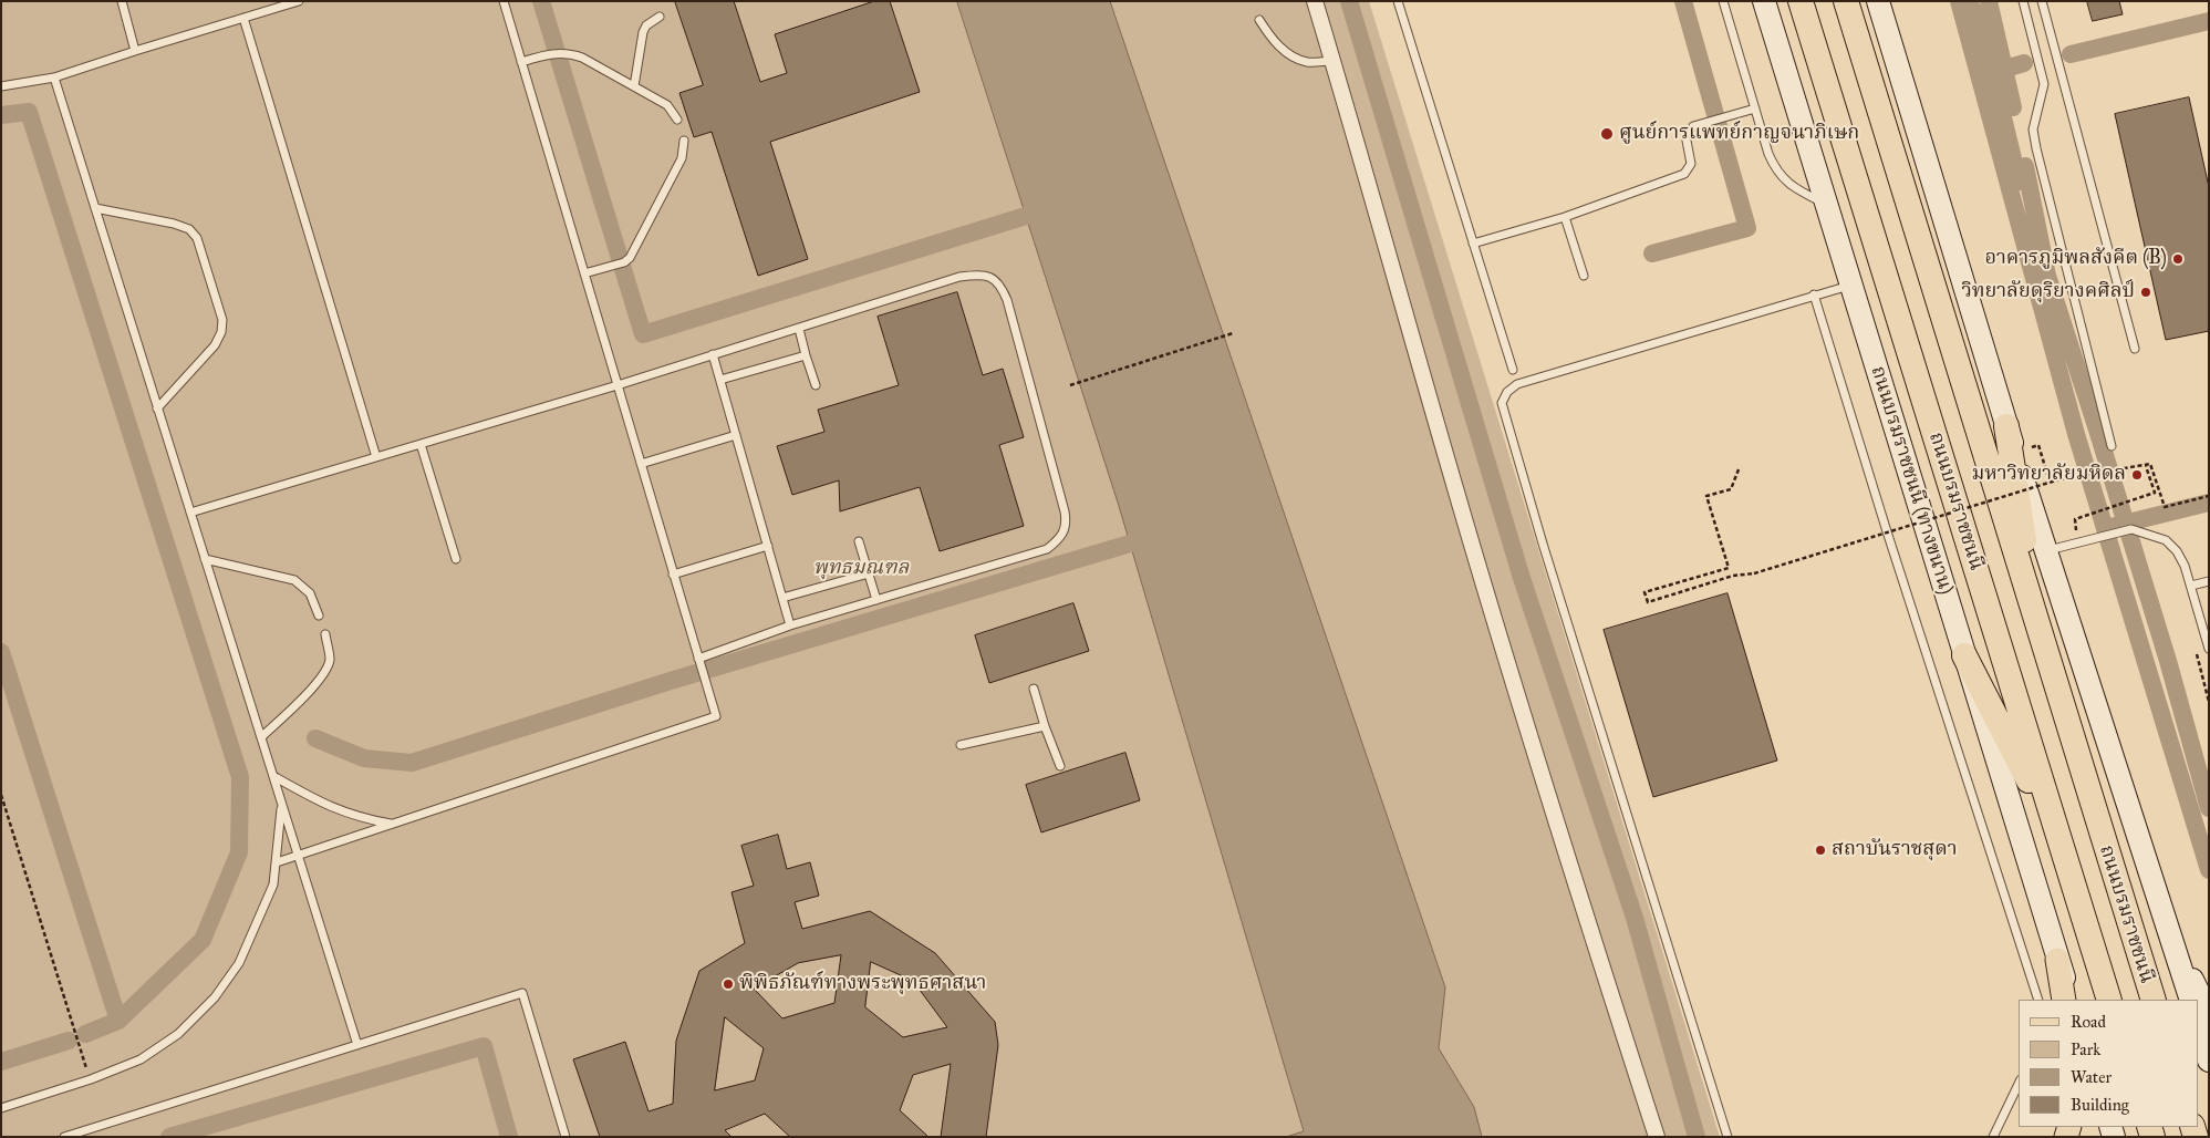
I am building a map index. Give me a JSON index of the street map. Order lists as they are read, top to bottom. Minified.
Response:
{"streets":{"highway":["ถนนบรมราชชนนี"],"main road":["ถนนบรมราชชนนี (ทางขนาน)"]},"parks":["พุทธมณฑล"],"places":["ศูนย์การแพทย์กาญจนาภิเษก","อาคารภูมิพลสังคีต (B)","วิทยาลัยดุริยางคศิลป์","มหาวิทยาลัยมหิดล","สถาบันราชสุดา","พิพิธภัณฑ์ทางพระพุทธศาสนา"],"legend":["Road","Park","Water","Building"]}
